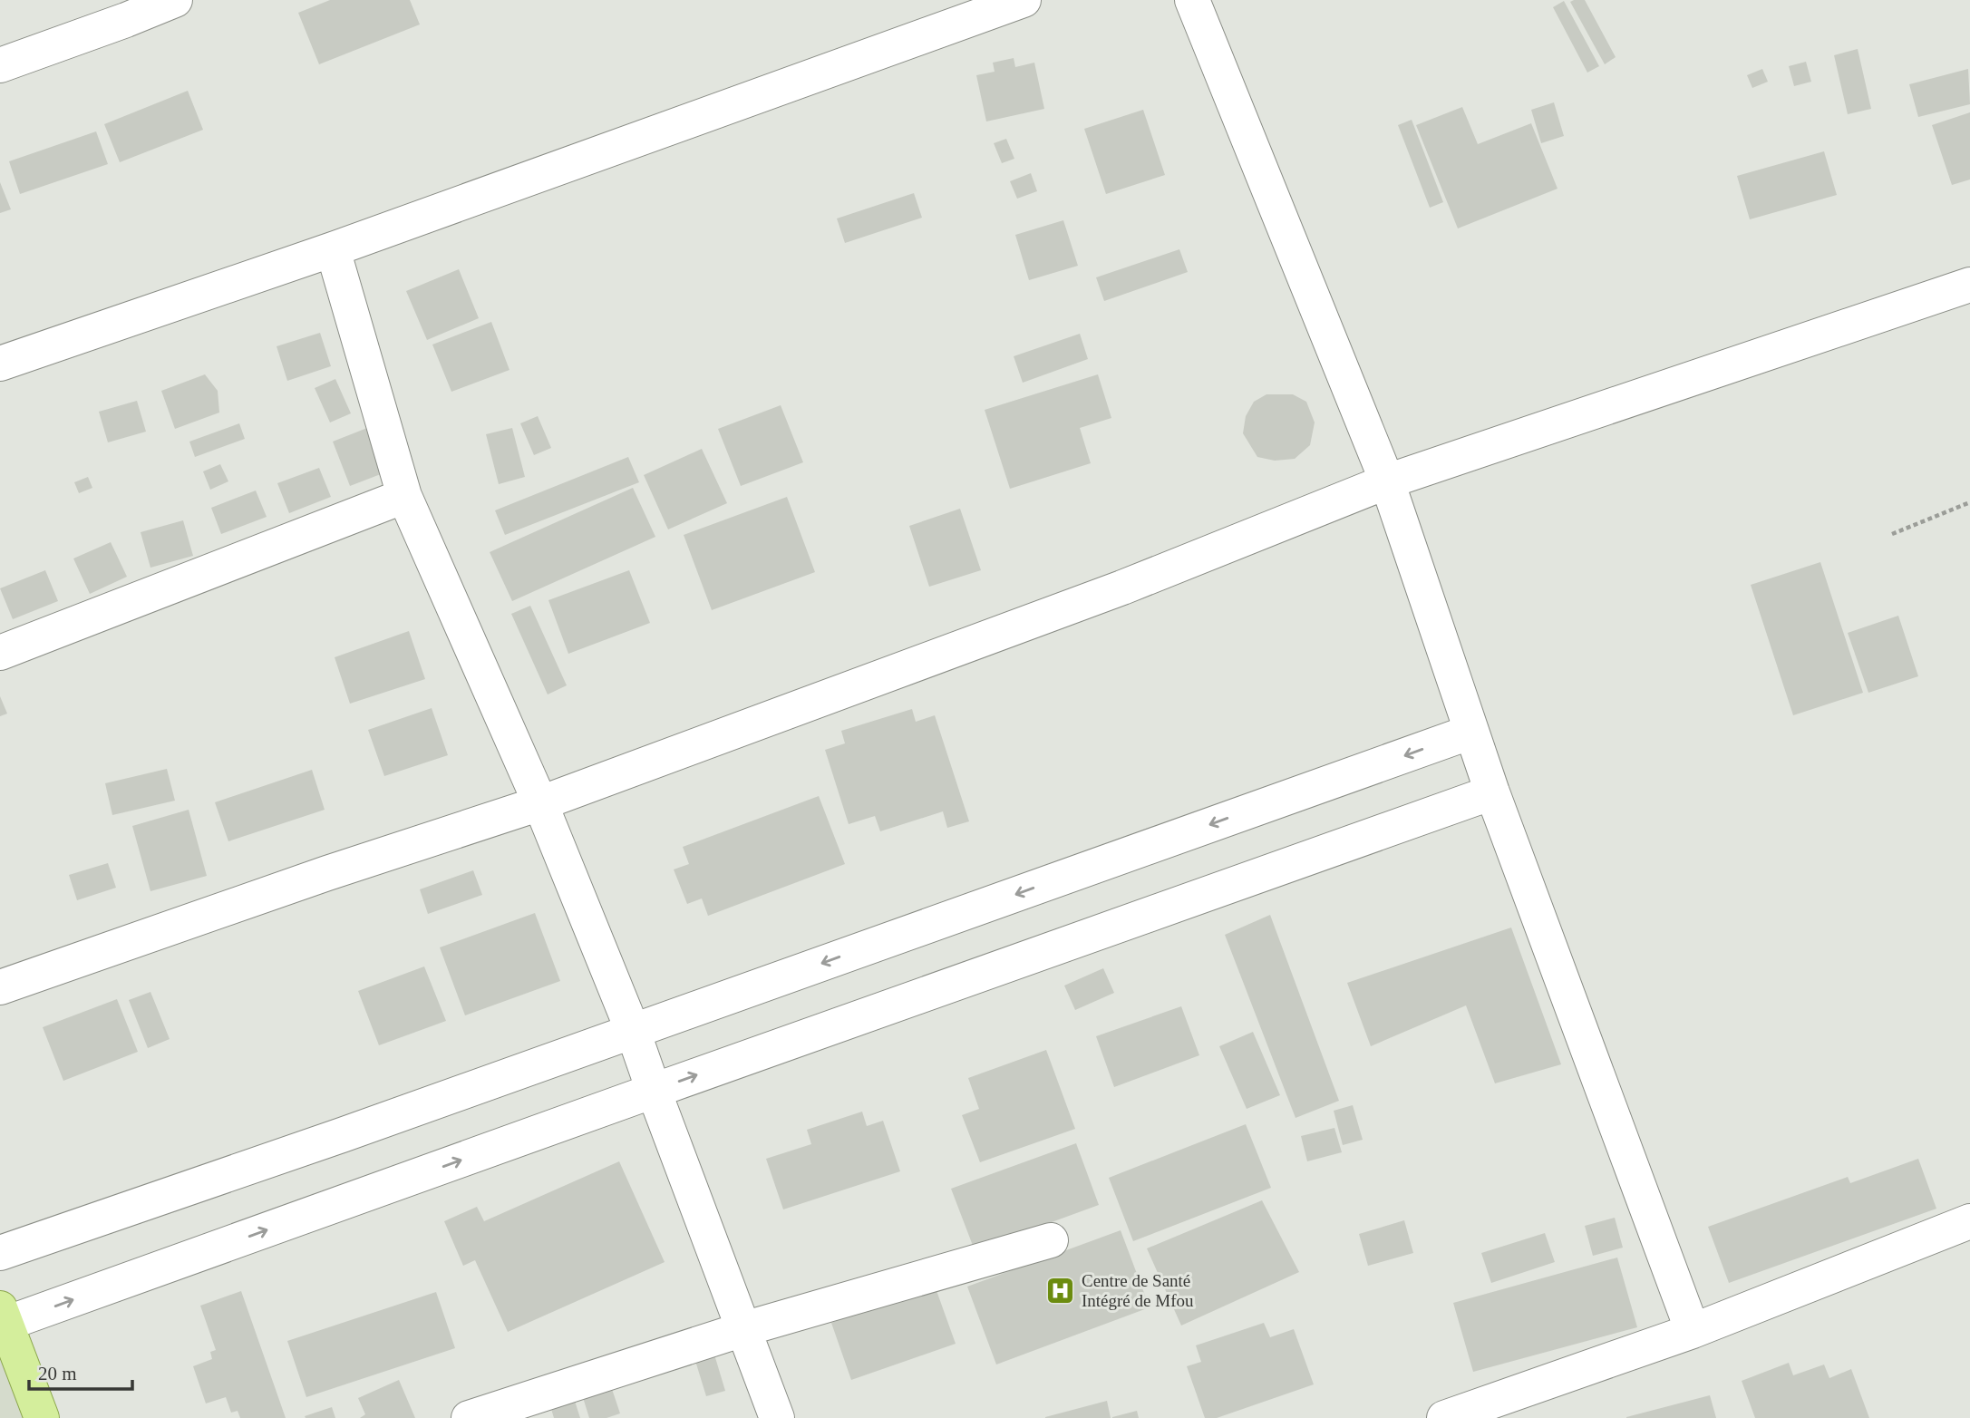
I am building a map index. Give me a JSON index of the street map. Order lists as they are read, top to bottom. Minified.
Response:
{"places":{"hospital":["Centre de Santé Intégré de Mfou"]},"scale_bar":"20 m"}
